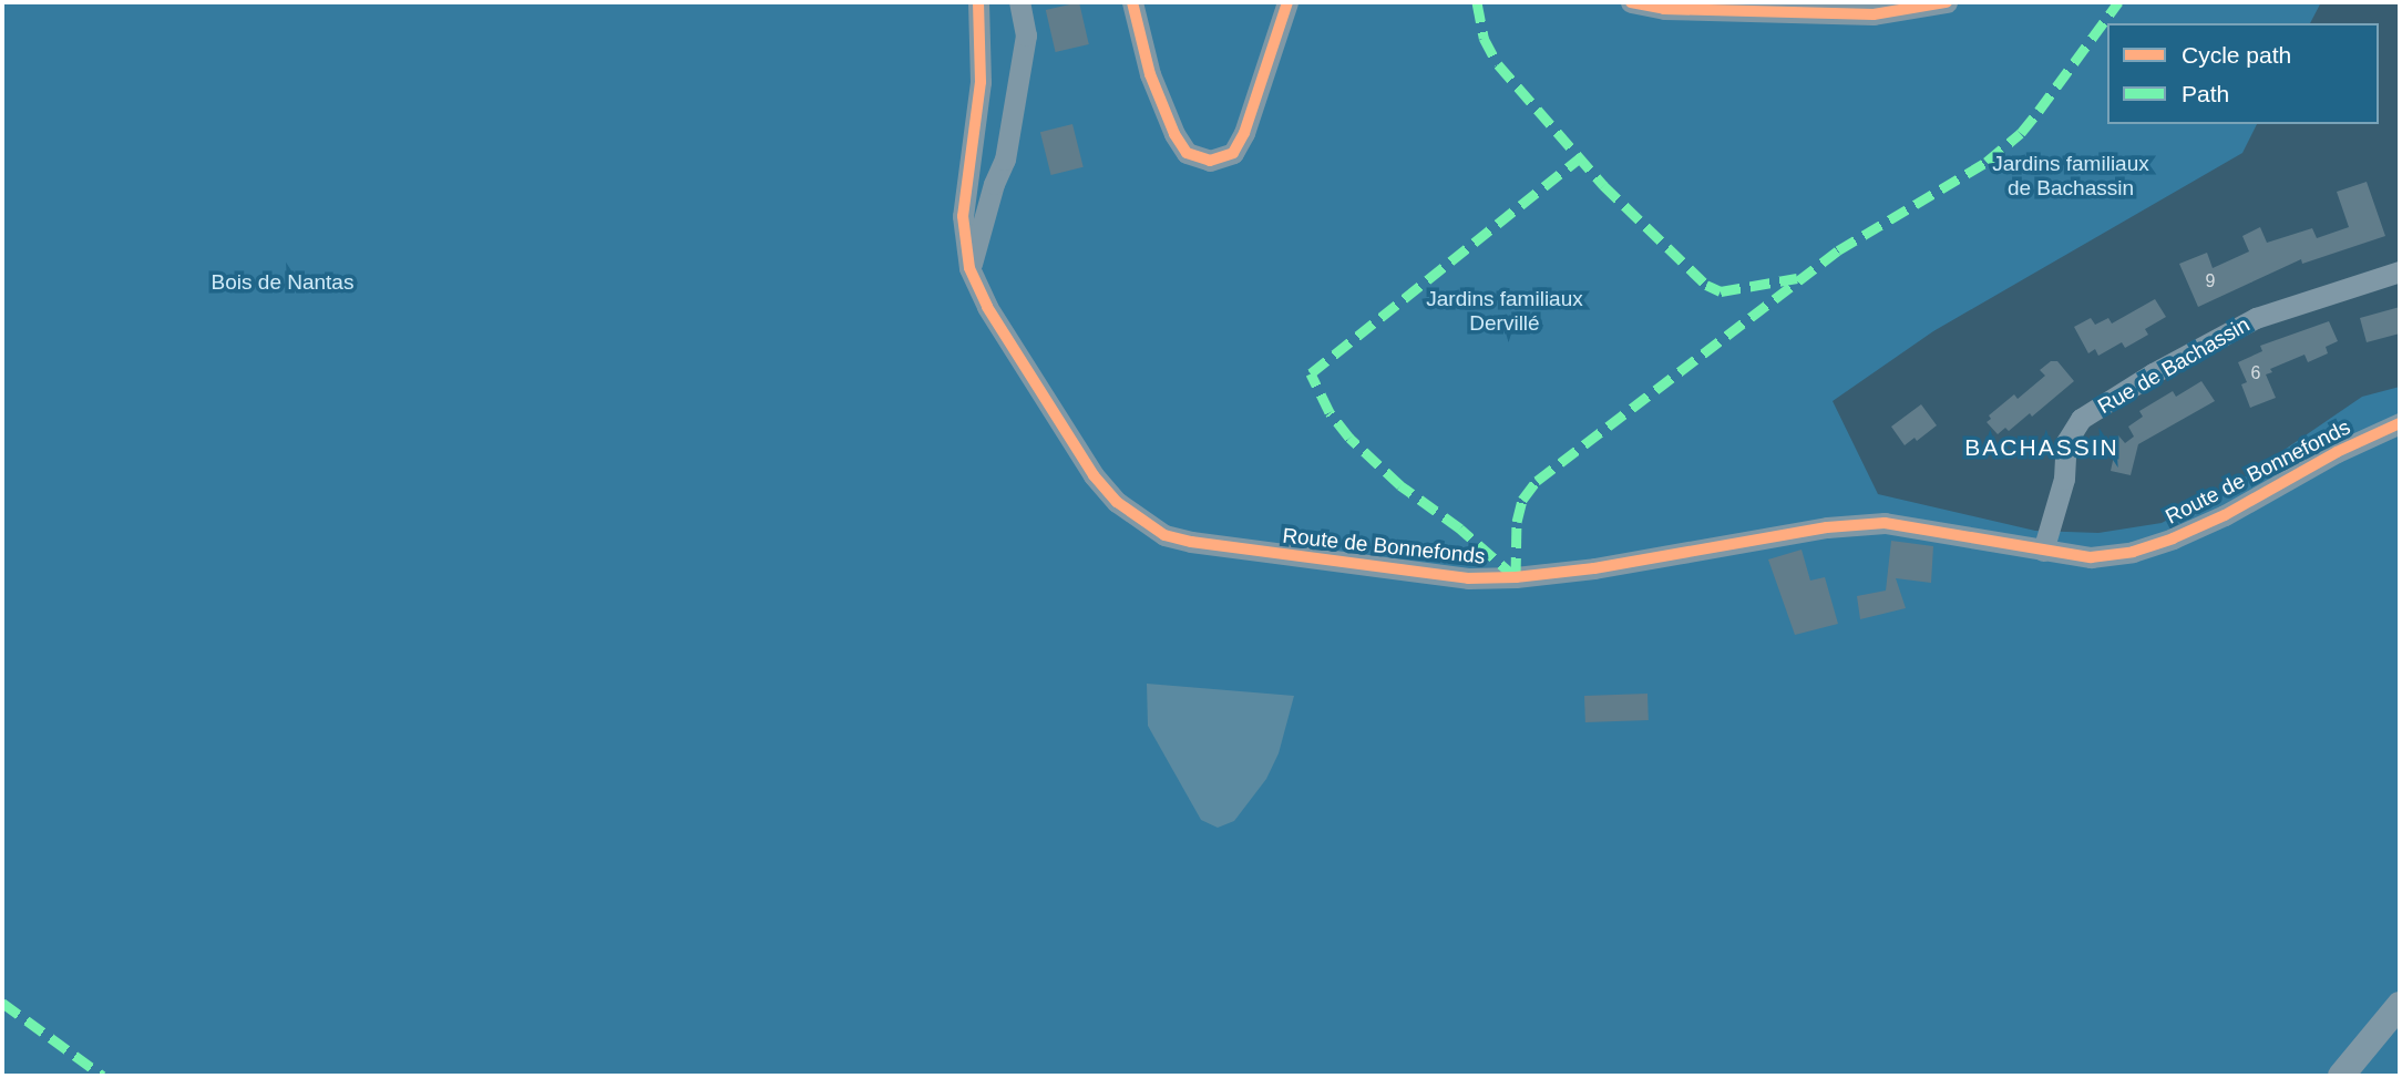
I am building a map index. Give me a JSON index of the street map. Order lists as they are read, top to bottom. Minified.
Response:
{"streets":{"street":["Rue de Bachassin","Route de Bonnefonds"]},"crossings":[["Rue de Bachassin","Route de Bonnefonds"]],"districts":["BACHASSIN"],"parks":["Jardins familiaux de Bachassin","Bois de Nantas","Jardins familiaux Dervillé"],"house_numbers":["9","6"],"legend":["Cycle path","Path"]}
